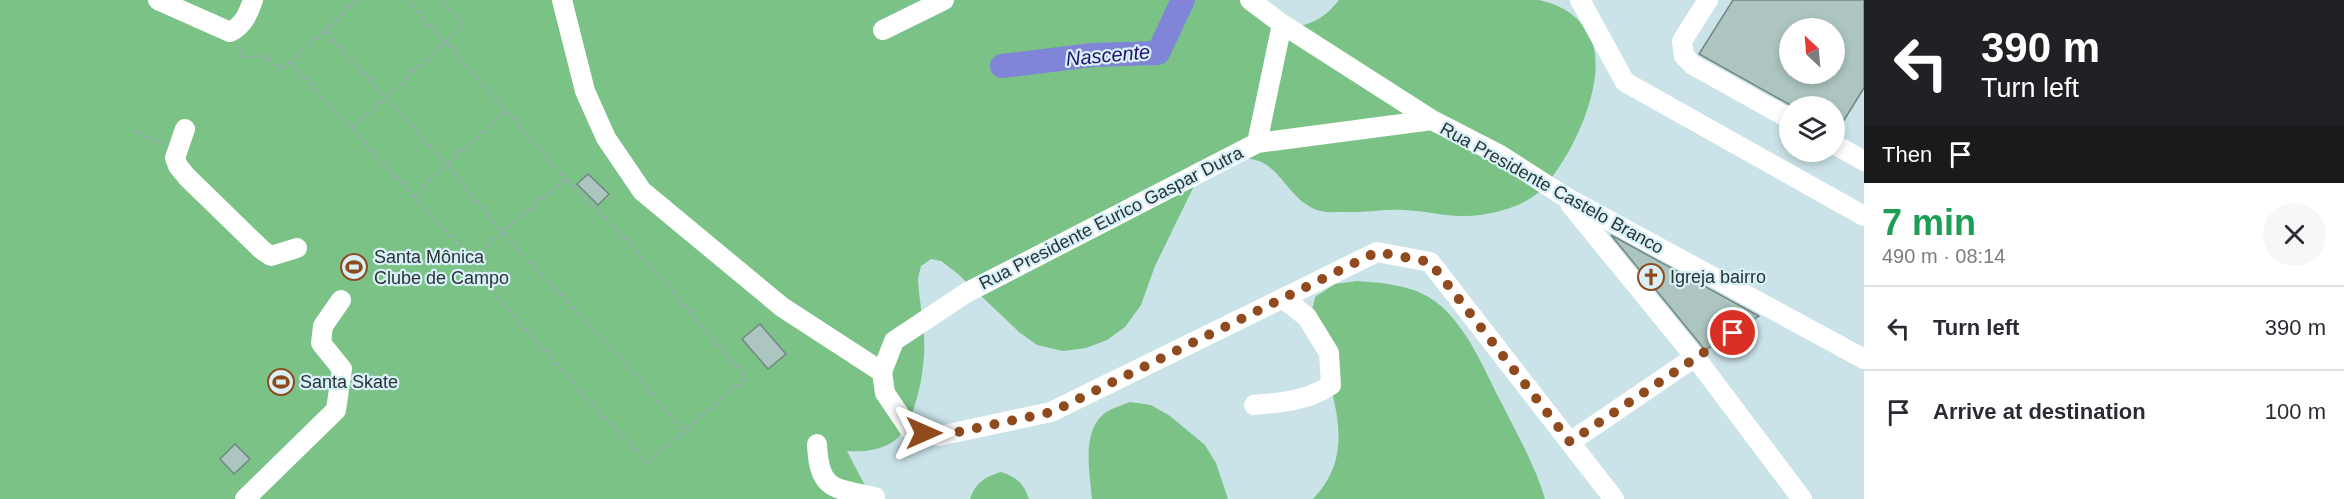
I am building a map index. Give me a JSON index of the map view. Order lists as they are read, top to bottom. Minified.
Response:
{"streets":{"street":["Rua Presidente Castelo Branco","Rua Presidente Eurico Gaspar Dutra"]},"crossings":[["Rua Presidente Castelo Branco","Rua Presidente Eurico Gaspar Dutra"]],"water":["Nascente"],"places":{"sports":["Santa Mônica Clube de Campo","Santa Skate"],"church":["Igreja bairro"]},"north":"top left","page":{"turn":["390 m","Turn left"],"then":"Then","heading":["7 min","490 m · 08:14"],"list":[{"name":"Turn left","value":"390 m"},{"name":"Arrive at destination","value":"100 m"}]}}
